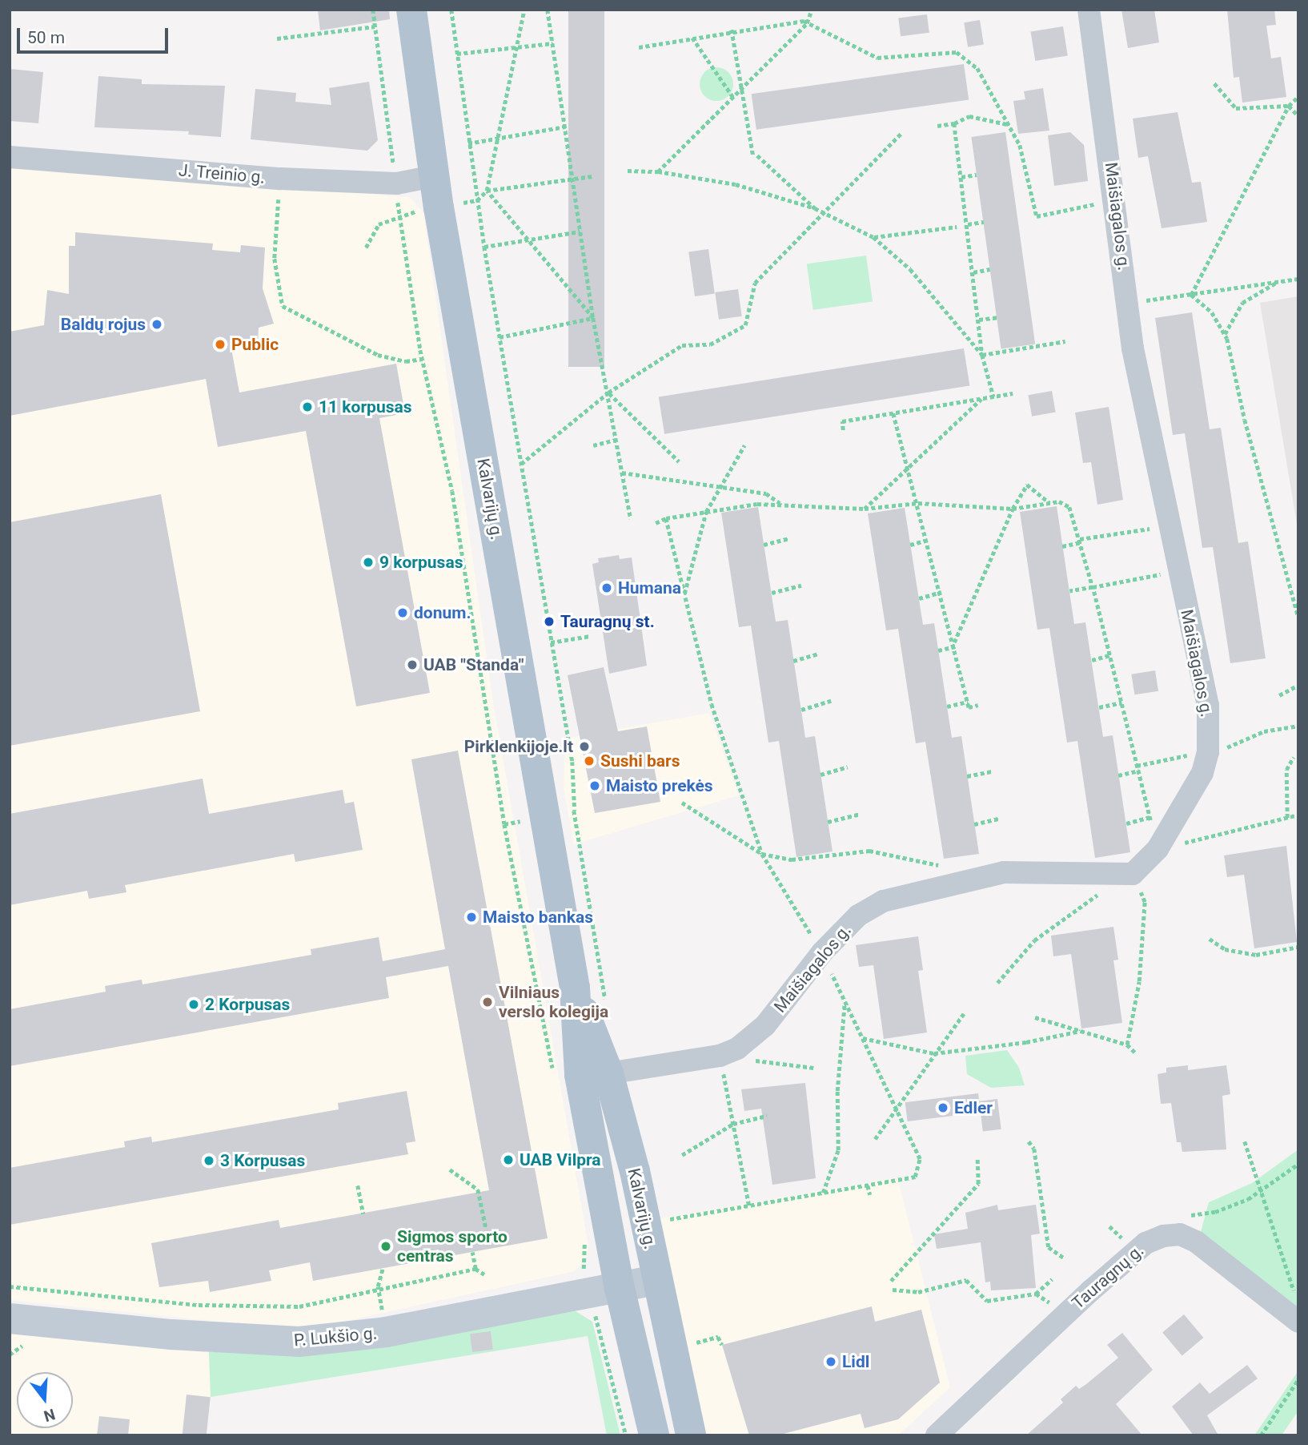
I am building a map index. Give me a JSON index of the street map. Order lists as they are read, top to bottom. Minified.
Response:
{"streets":{"main road":["Kalvarijų g."],"street":["J. Treinio g.","Maišiagalos g.","Tauragnų g.","P. Lukšio g."]},"crossings":[["J. Treinio g.","Kalvarijų g."],["Maišiagalos g.","Kalvarijų g."],["Kalvarijų g.","P. Lukšio g."]],"places":["Baldų rojus","Public","11 korpusas","9 korpusas","Humana","donum.","Tauragnų st.","UAB \"Standa\"","Pirklenkijoje.lt","Sushi bars","Maisto prekės","Maisto bankas","Vilniaus verslo kolegija","2 Korpusas","Edler","UAB Vilpra","3 Korpusas","Sigmos sporto centras","Lidl"],"scale_bar":"50 m","north":"bottom"}
